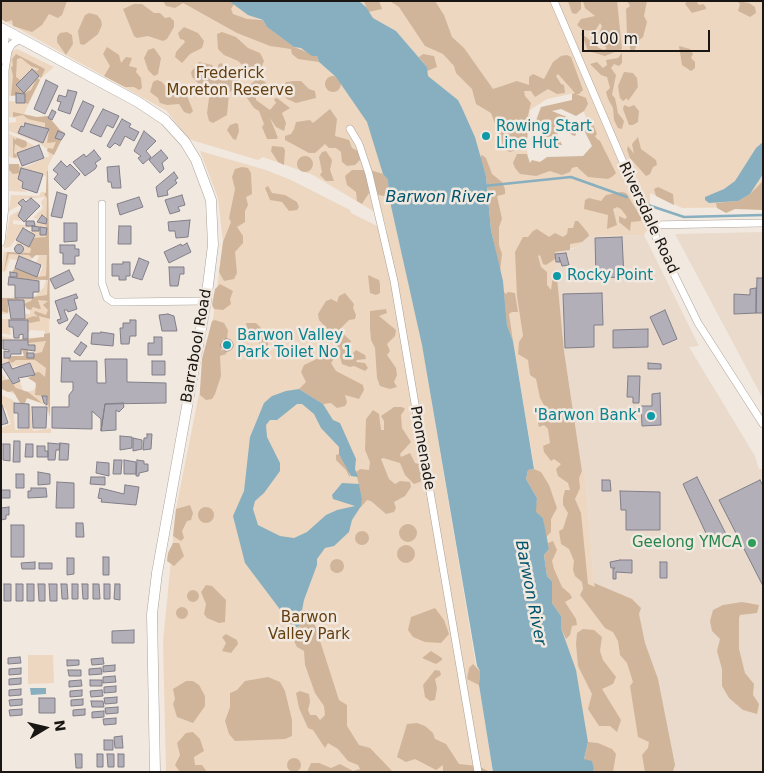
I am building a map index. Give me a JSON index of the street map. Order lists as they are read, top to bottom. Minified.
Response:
{"streets":{"street":["Riversdale Road","Barrabool Road","Promenade"]},"water":["Barwon River"],"parks":["Frederick Moreton Reserve","Barwon Valley Park"],"places":["Rowing Start Line Hut","Rocky Point","Barwon Valley Park Toilet No 1","'Barwon Bank'","Geelong YMCA"],"scale_bar":"100 m","north":"right"}
